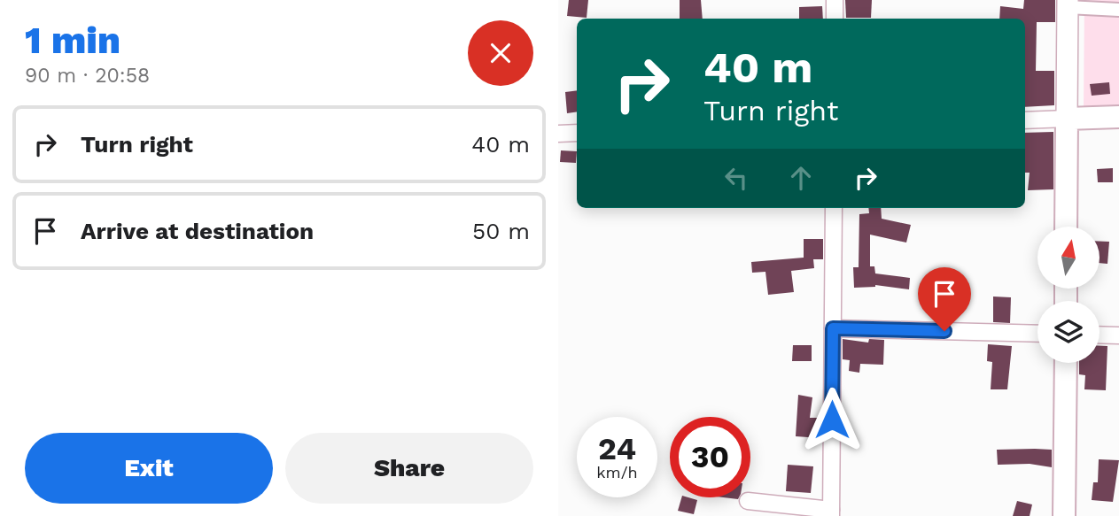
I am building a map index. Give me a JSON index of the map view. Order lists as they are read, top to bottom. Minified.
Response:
{"north":"top","page":{"heading":["1 min","90 m · 20:58"],"turn":["40 m","Turn right"],"list":[{"name":"Turn right","value":"40 m"},{"name":"Arrive at destination","value":"50 m"}],"speed":"24 km/h","limit":"30","buttons":["Exit","Share"]}}
